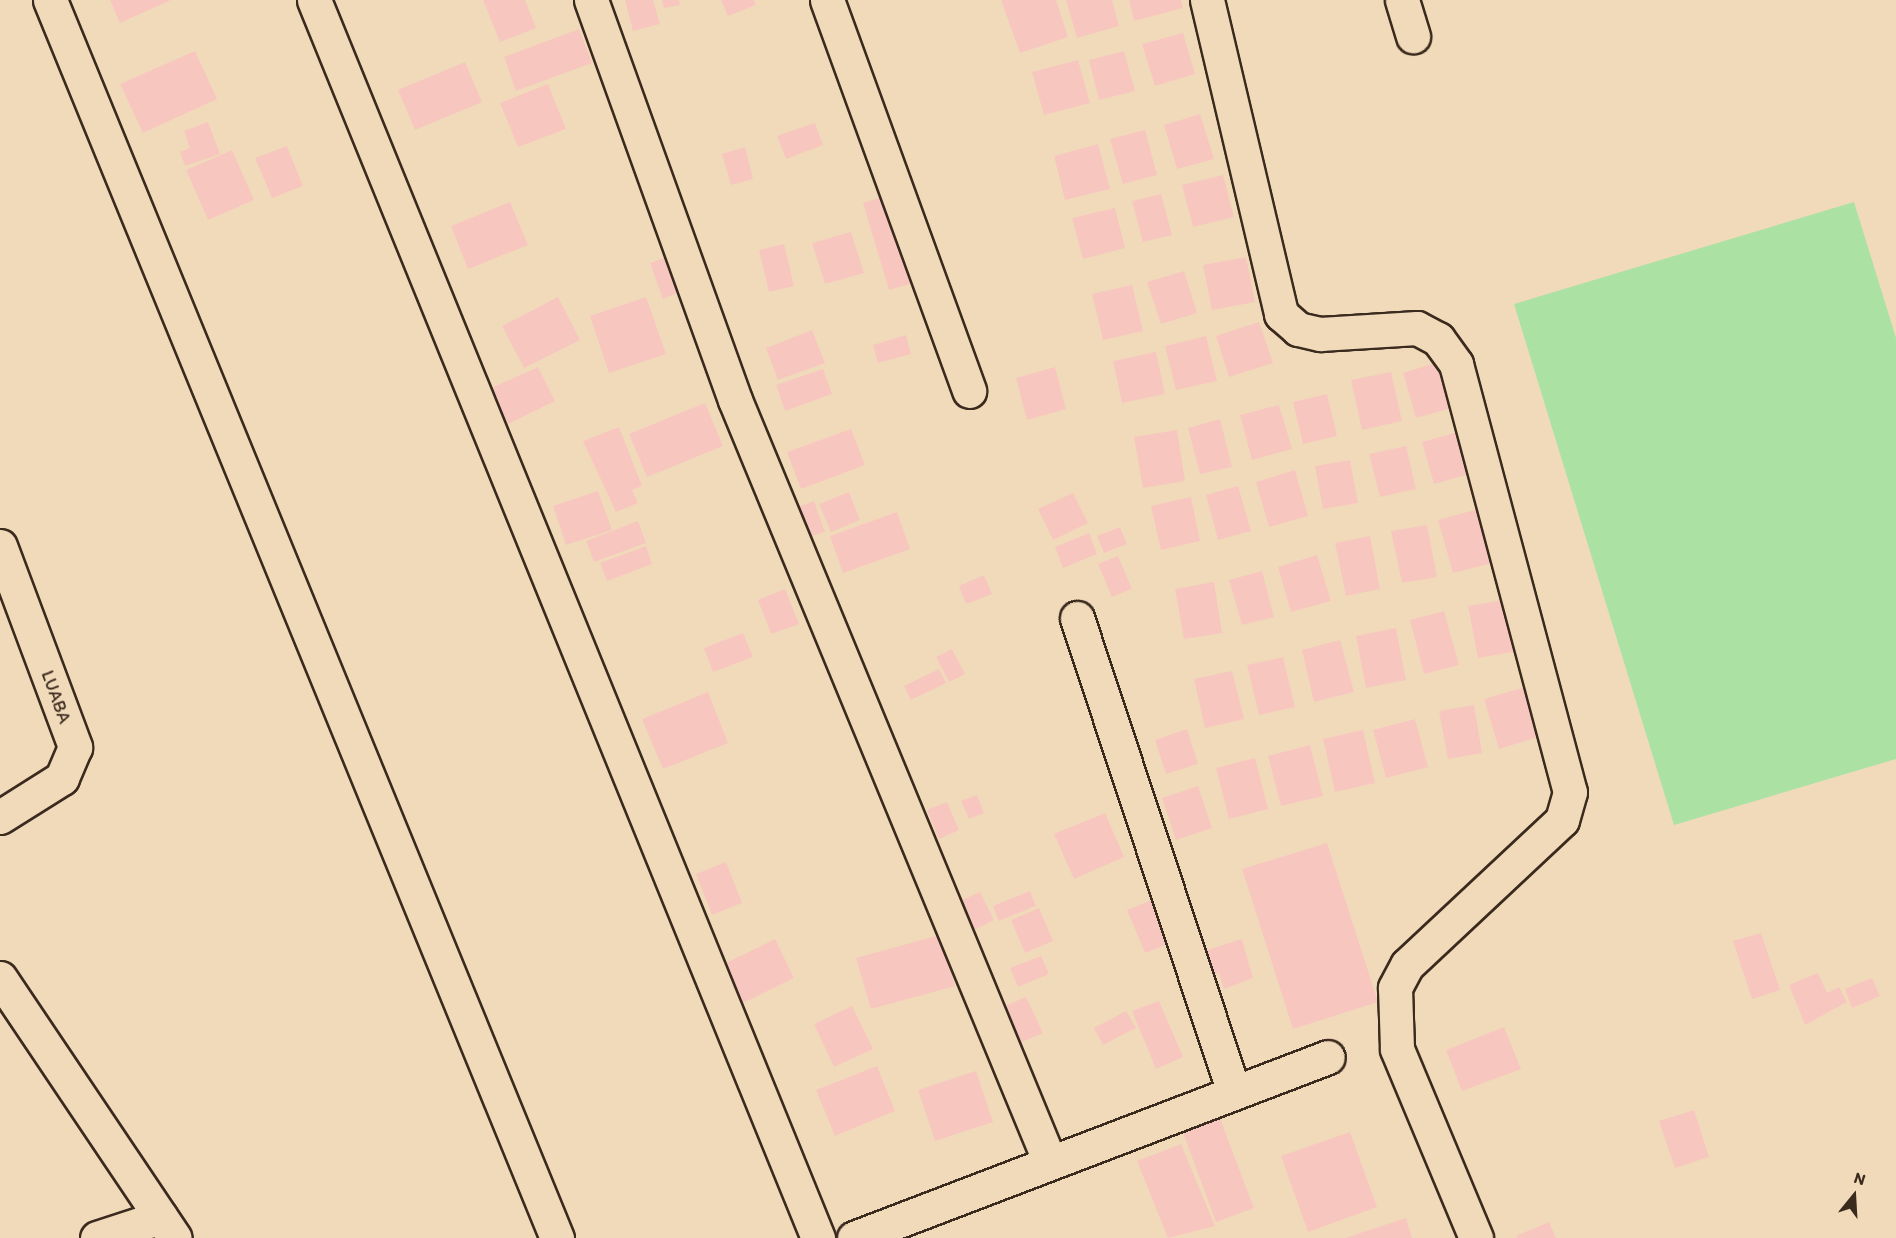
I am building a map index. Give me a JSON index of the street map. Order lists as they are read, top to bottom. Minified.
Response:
{"streets":{"street":["LUABA"]},"north":"top"}
